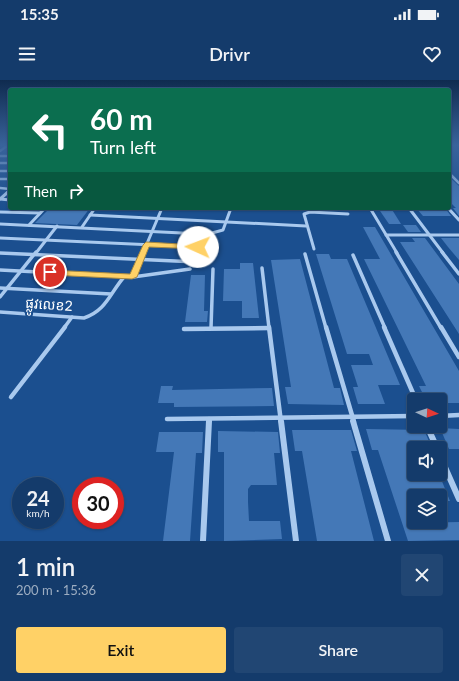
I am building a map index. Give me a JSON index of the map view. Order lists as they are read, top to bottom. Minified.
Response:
{"streets":{"street":["ផ្លូវលេខ2"]},"north":"right","page":{"status":"15:35","header":"Drivr","turn":["60 m","Turn left"],"then":"Then","speed":"24 km/h","limit":"30","heading":["1 min","200 m · 15:36"],"buttons":["Exit","Share"]}}
